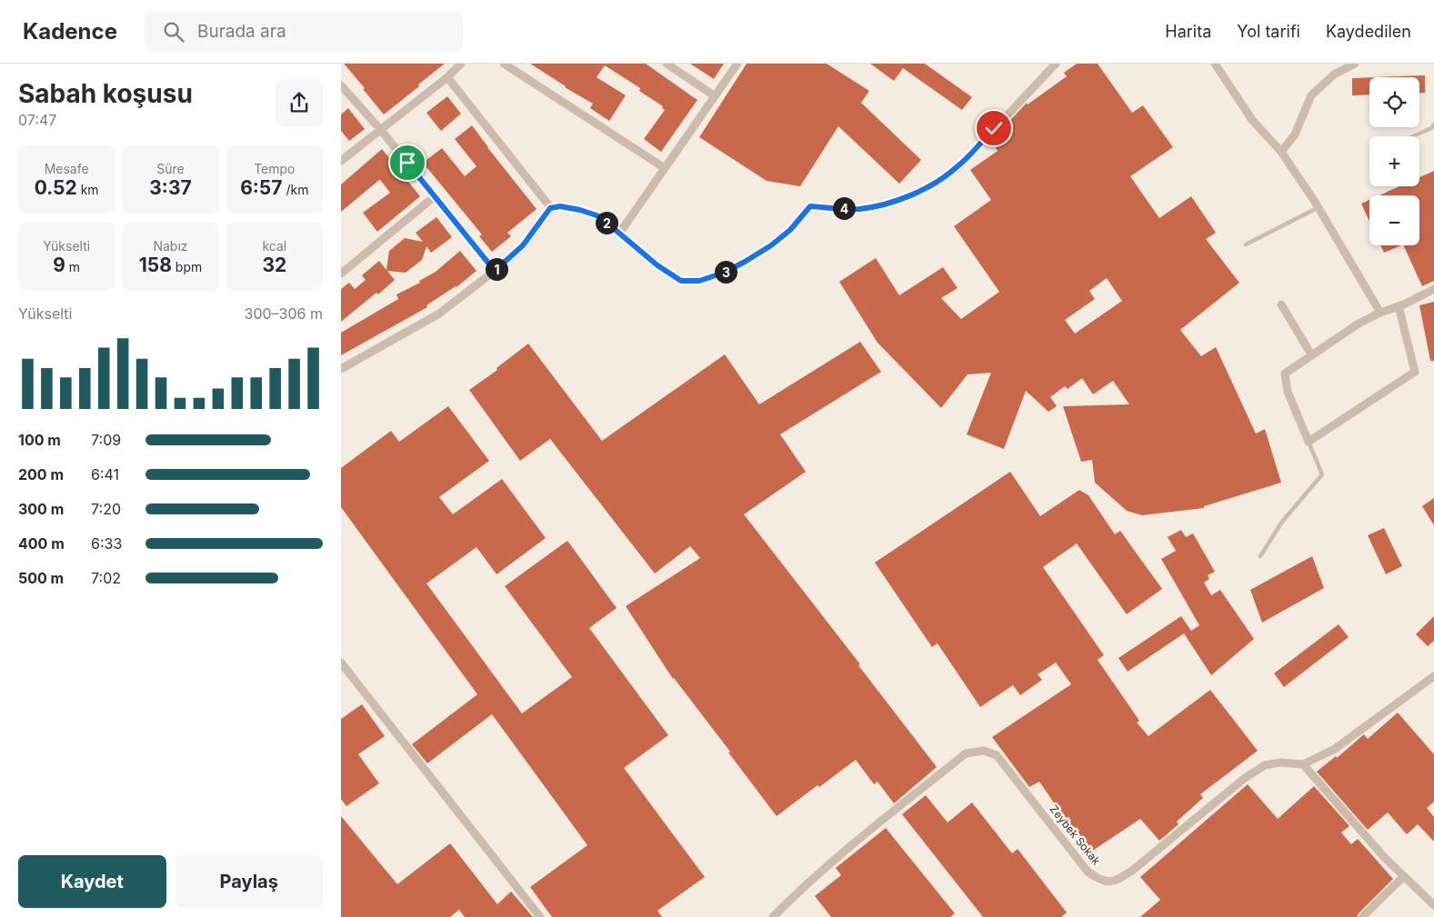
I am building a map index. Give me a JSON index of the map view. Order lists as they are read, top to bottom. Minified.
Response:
{"streets":{"street":["Zeybek Sokak"]},"page":{"header":"Kadence","search":"Burada ara","nav":["Harita","Yol tarifi","Kaydedilen"],"heading":["Sabah koşusu","07:47"],"map_buttons":["+","−"],"stats":[["Mesafe","0.52 km"],["Süre","3:37"],["Tempo","6:57 /km"],["Yükselti","9 m"],["Nabız","158 bpm"],["kcal","32"]],"pins":["4","2","1","3"],"chart":["Yükselti","300–306 m"],"list":[{"name":"100 m","note":"7:09"},{"name":"200 m","note":"6:41"},{"name":"300 m","note":"7:20"},{"name":"400 m","note":"6:33"},{"name":"500 m","note":"7:02"}],"buttons":["Kaydet","Paylaş"]}}
